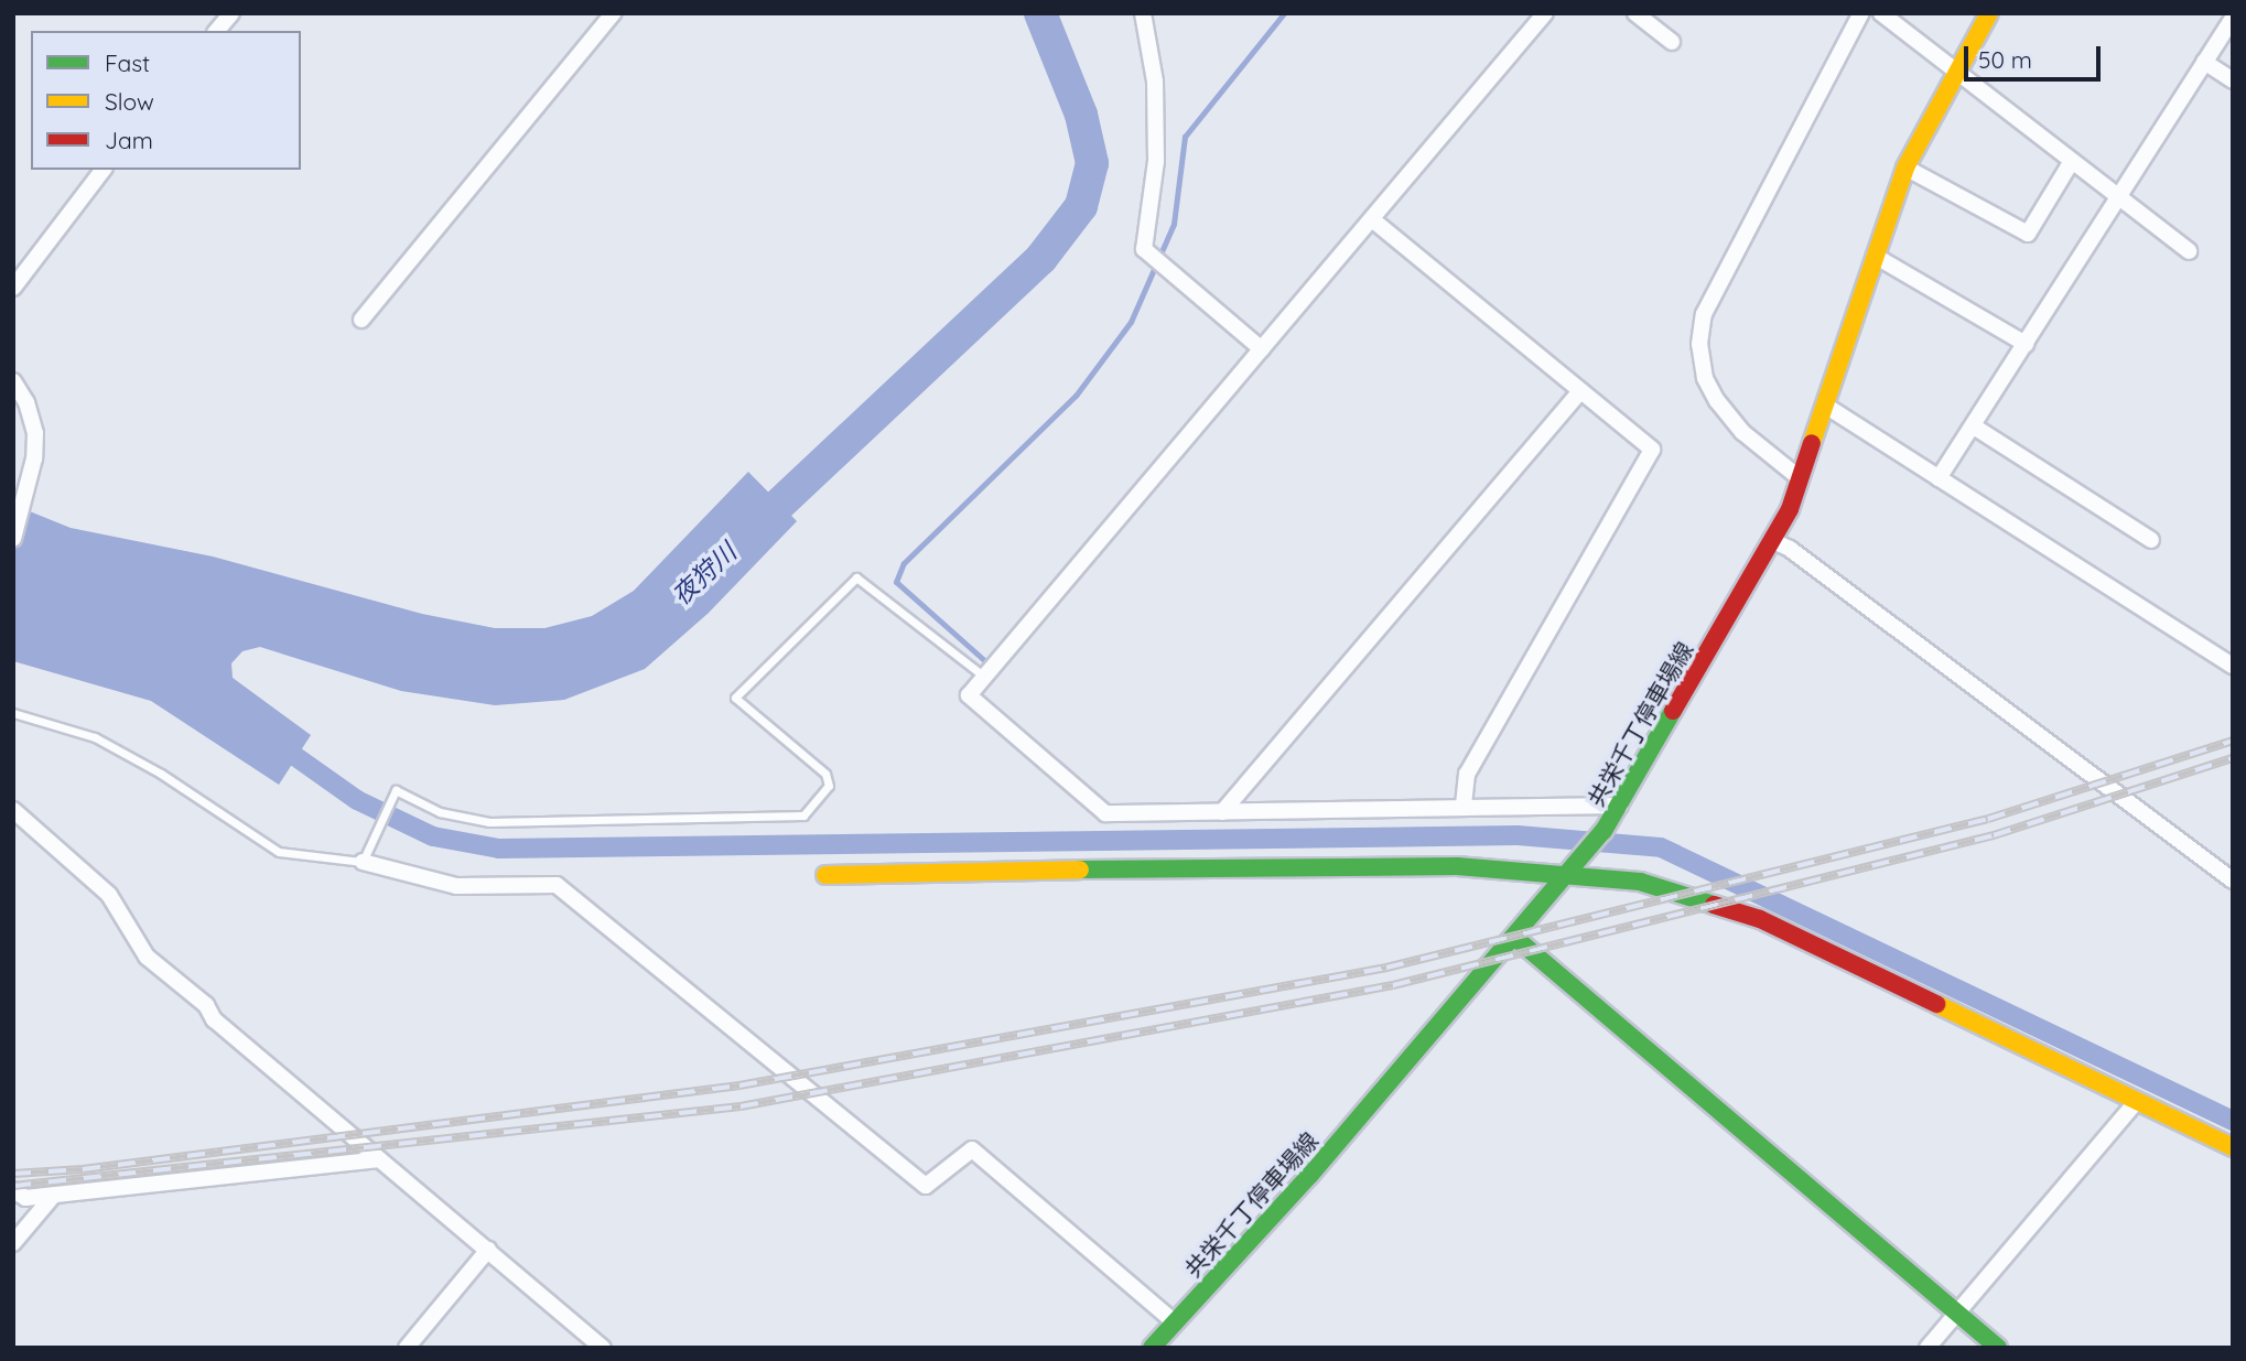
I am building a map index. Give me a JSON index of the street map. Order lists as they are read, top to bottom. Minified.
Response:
{"streets":{"street":["共栄千丁停車場線"]},"water":["夜狩川"],"legend":["Fast","Slow","Jam"],"scale_bar":"50 m"}
